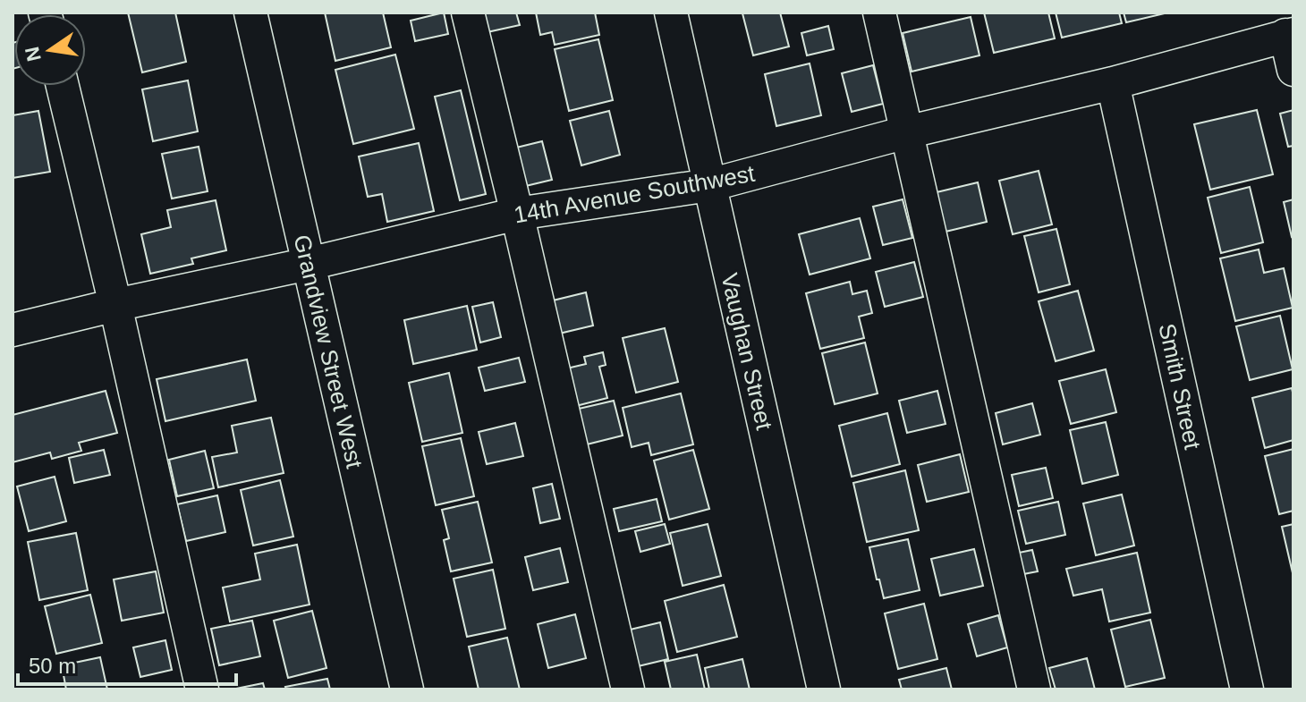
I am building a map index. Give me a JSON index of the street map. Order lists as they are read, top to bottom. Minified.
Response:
{"streets":{"street":["14th Avenue Southwest","Grandview Street West","Vaughan Street","Smith Street"]},"crossings":[["14th Avenue Southwest","Grandview Street West"],["14th Avenue Southwest","Vaughan Street"],["14th Avenue Southwest","Smith Street"]],"scale_bar":"50 m","north":"left"}
